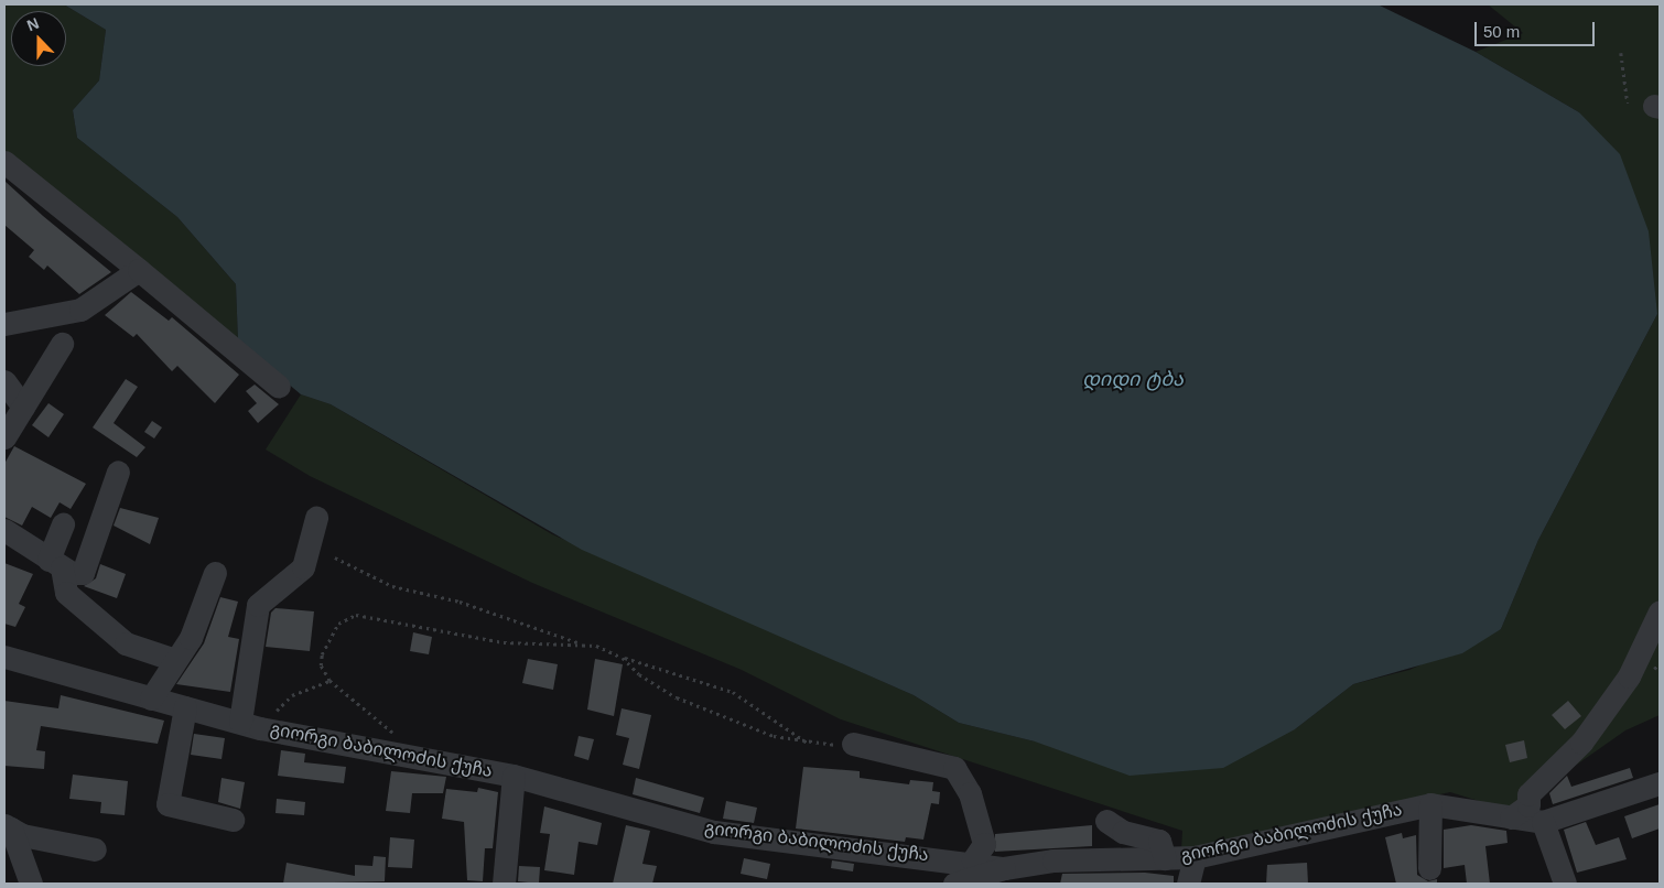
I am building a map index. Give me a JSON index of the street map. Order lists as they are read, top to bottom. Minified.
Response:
{"streets":{"street":["გიორგი ბაბილოძის ქუჩა"]},"water":["დიდი ტბა"],"scale_bar":"50 m","north":"top"}
